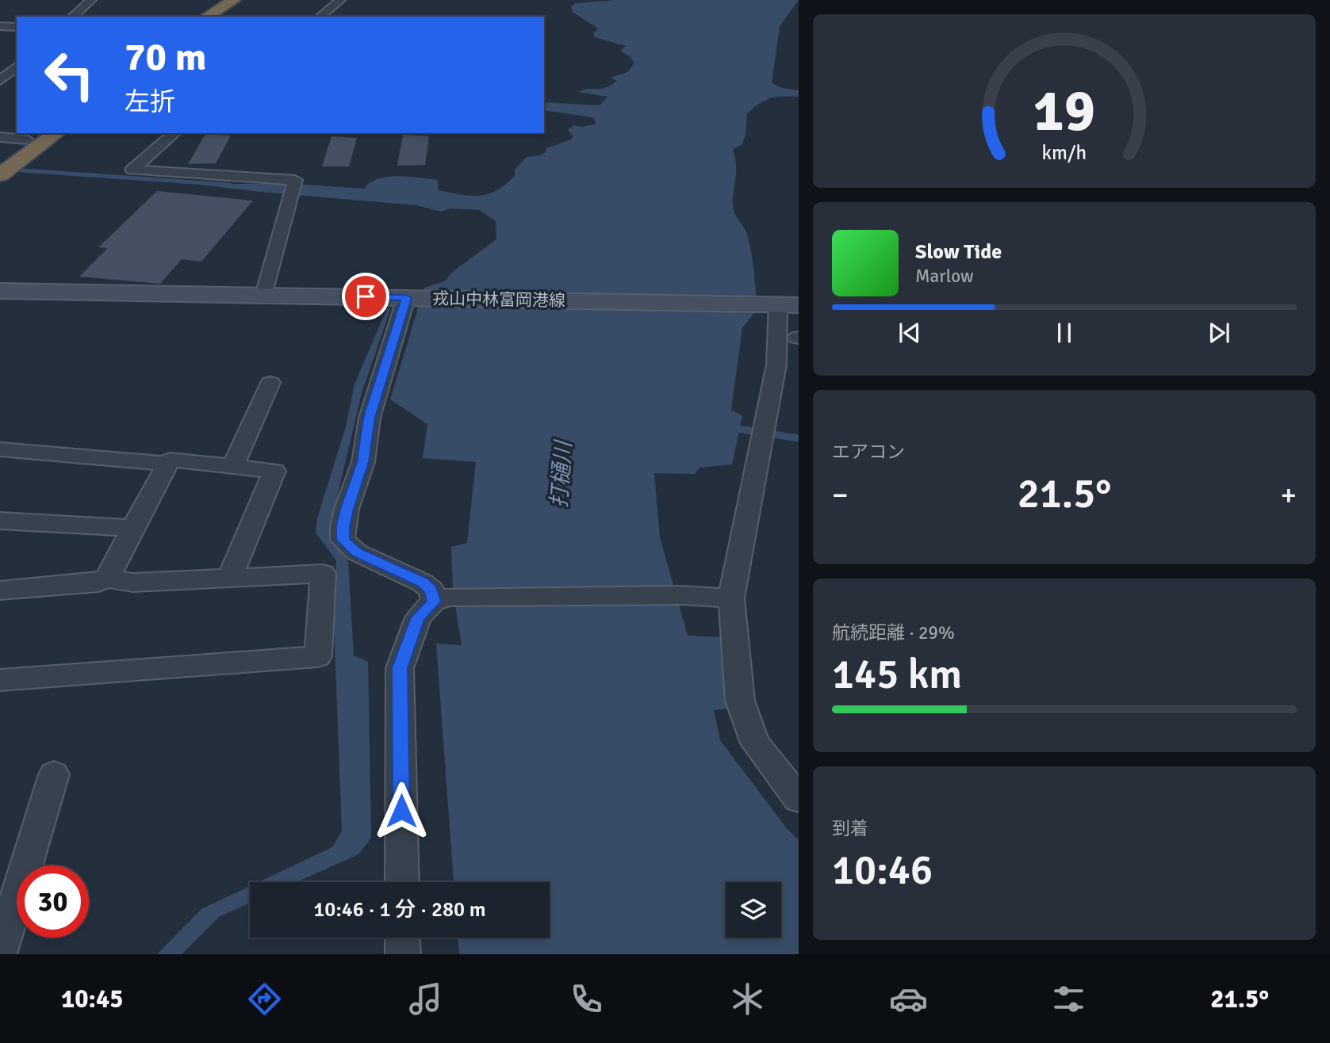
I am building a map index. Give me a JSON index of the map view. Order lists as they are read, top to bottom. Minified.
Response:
{"streets":{"main road":["戎山中林富岡港線"]},"water":["打樋川"],"page":{"turn":["70 m","左折"],"song":["Slow Tide","Marlow"],"tile":["エアコン",["航続距離 · 29%","145 km"],["到着","10:46"]],"heat":["−","21.5°","+"],"limit":"30","trip":"10:46 · 1 分 · 280 m","tabs":["10:45","21.5°"],"gauge":["19","km/h"]}}
